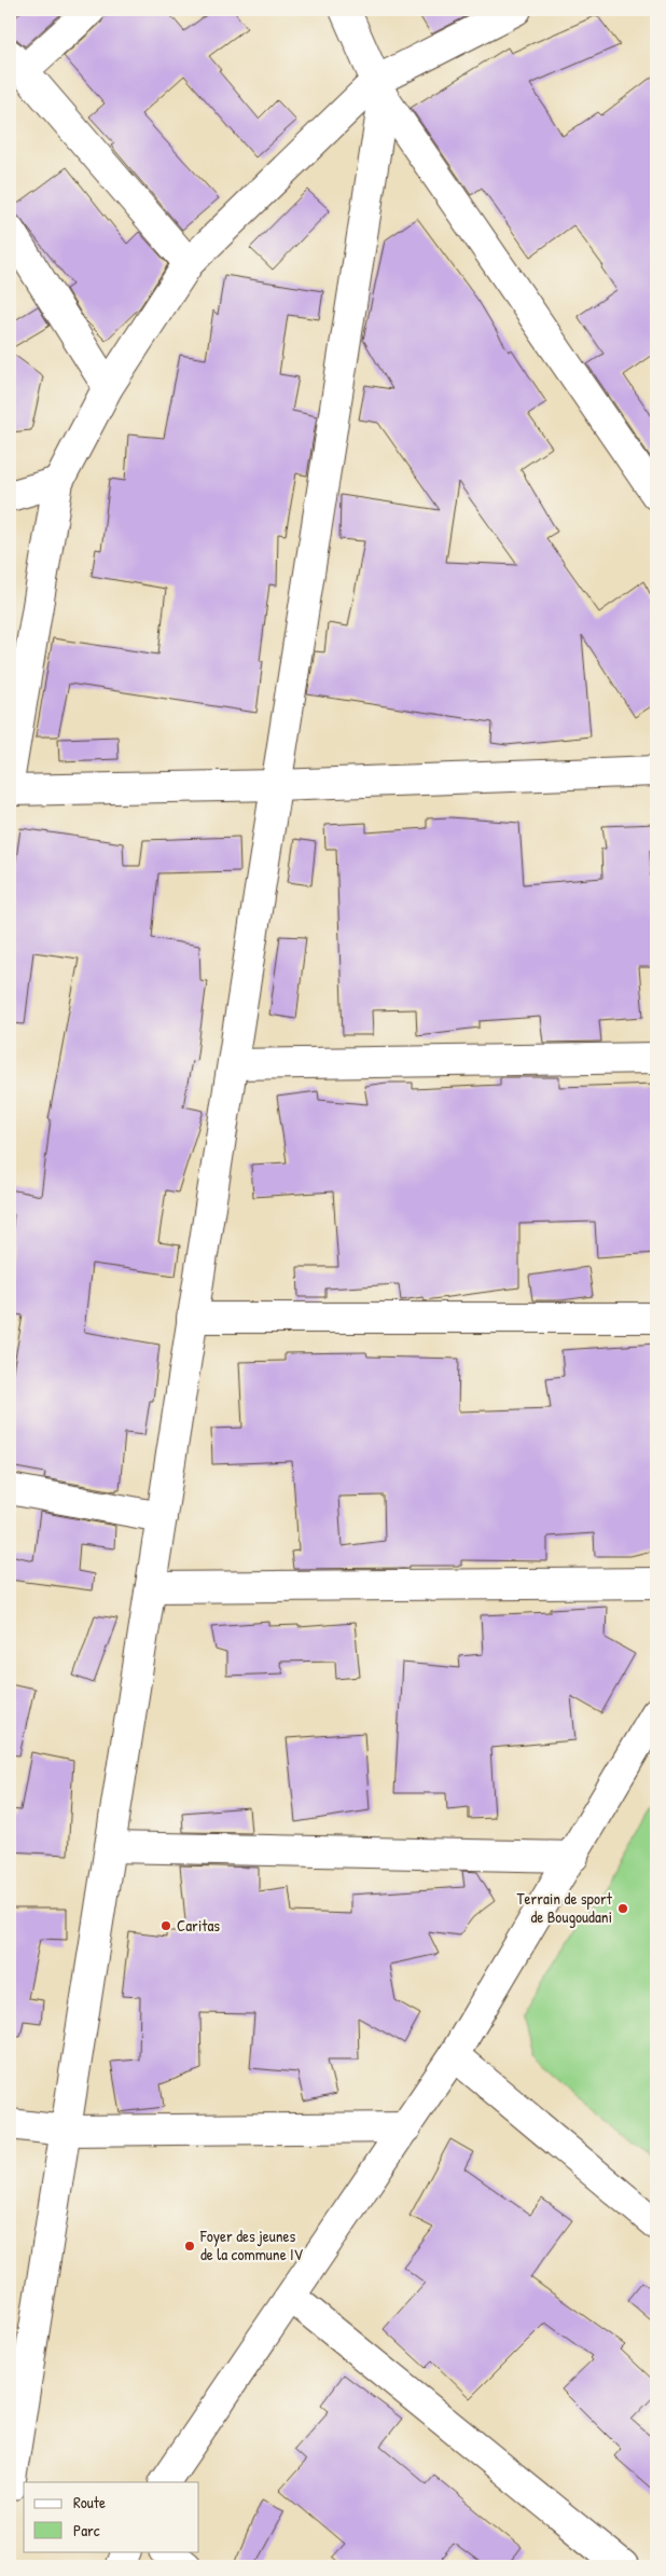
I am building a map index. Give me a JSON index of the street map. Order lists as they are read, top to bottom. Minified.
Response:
{"places":["Terrain de sport de Bougoudani","Caritas","Foyer des jeunes de la commune IV"],"legend":["Route","Parc"]}
